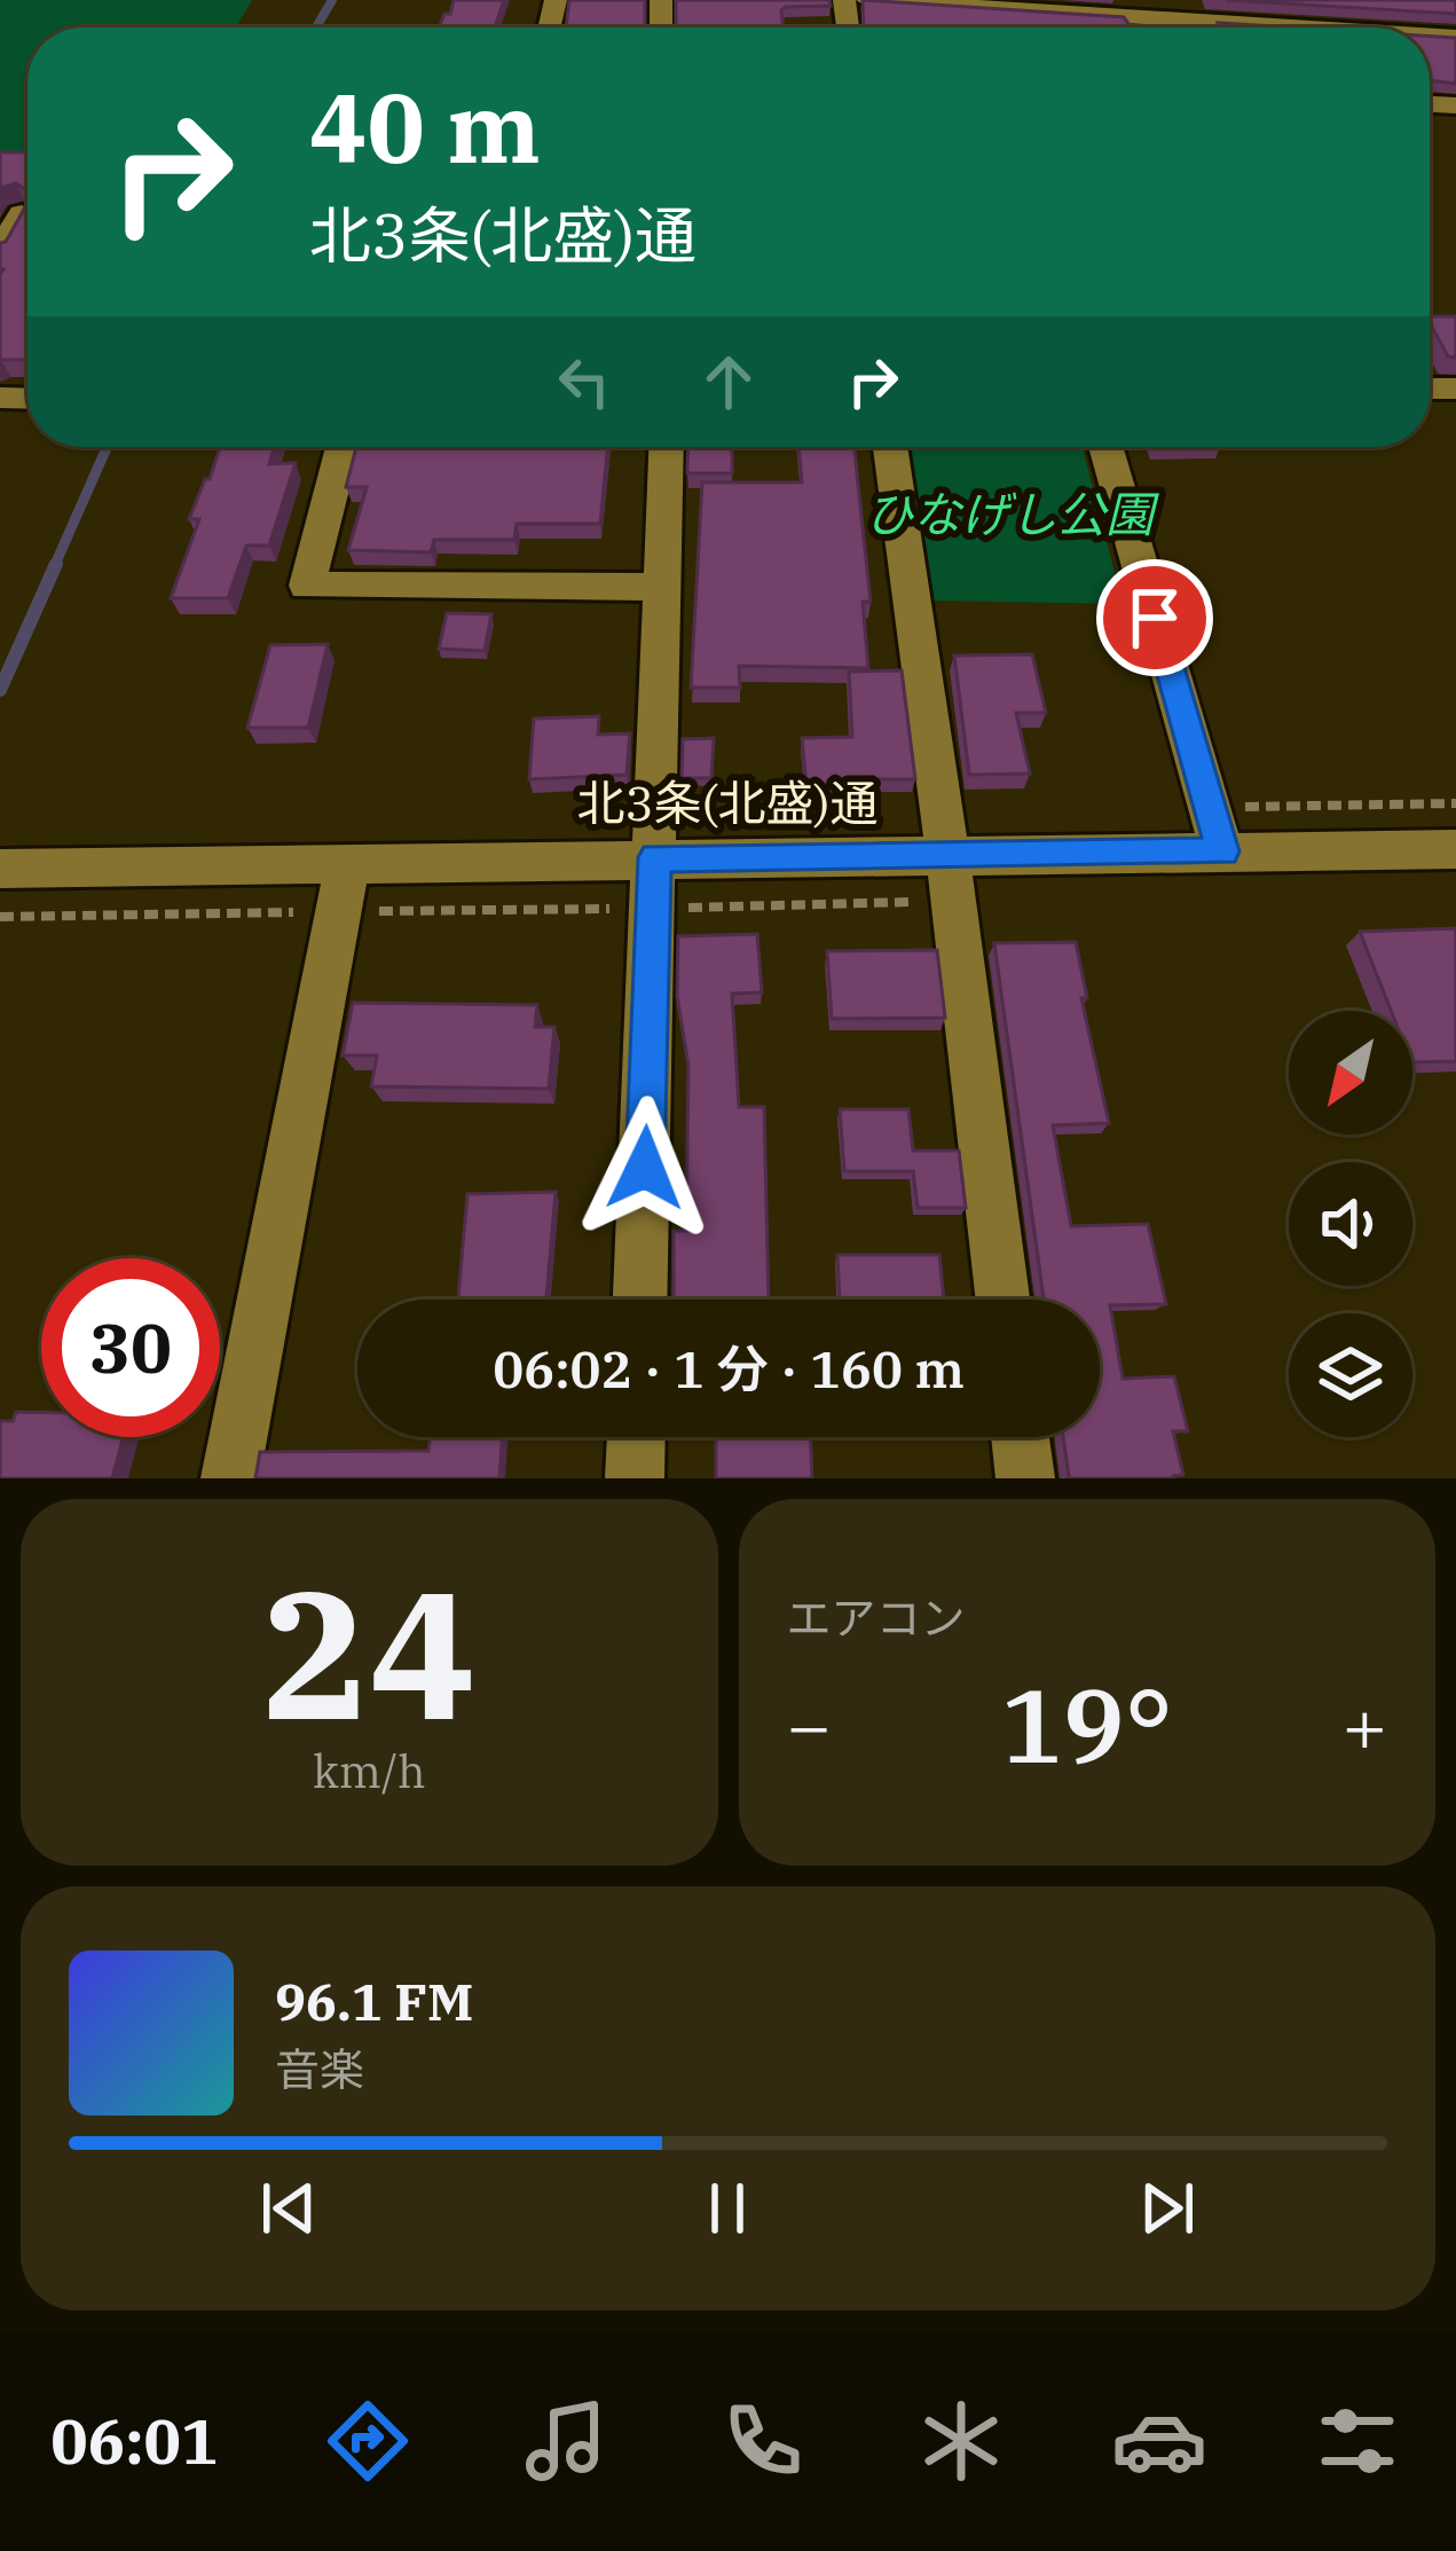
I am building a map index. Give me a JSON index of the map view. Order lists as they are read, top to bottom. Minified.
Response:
{"streets":{"street":["北3条(北盛)通"]},"parks":["ひなげし公園"],"north":"bottom left","page":{"turn":["40 m","北3条(北盛)通"],"limit":"30","trip":"06:02 · 1 分 · 160 m","tile":[["24","km/h"],"エアコン"],"heat":["−","19°","+"],"song":["96.1 FM","音楽"],"tabs":"06:01"}}
